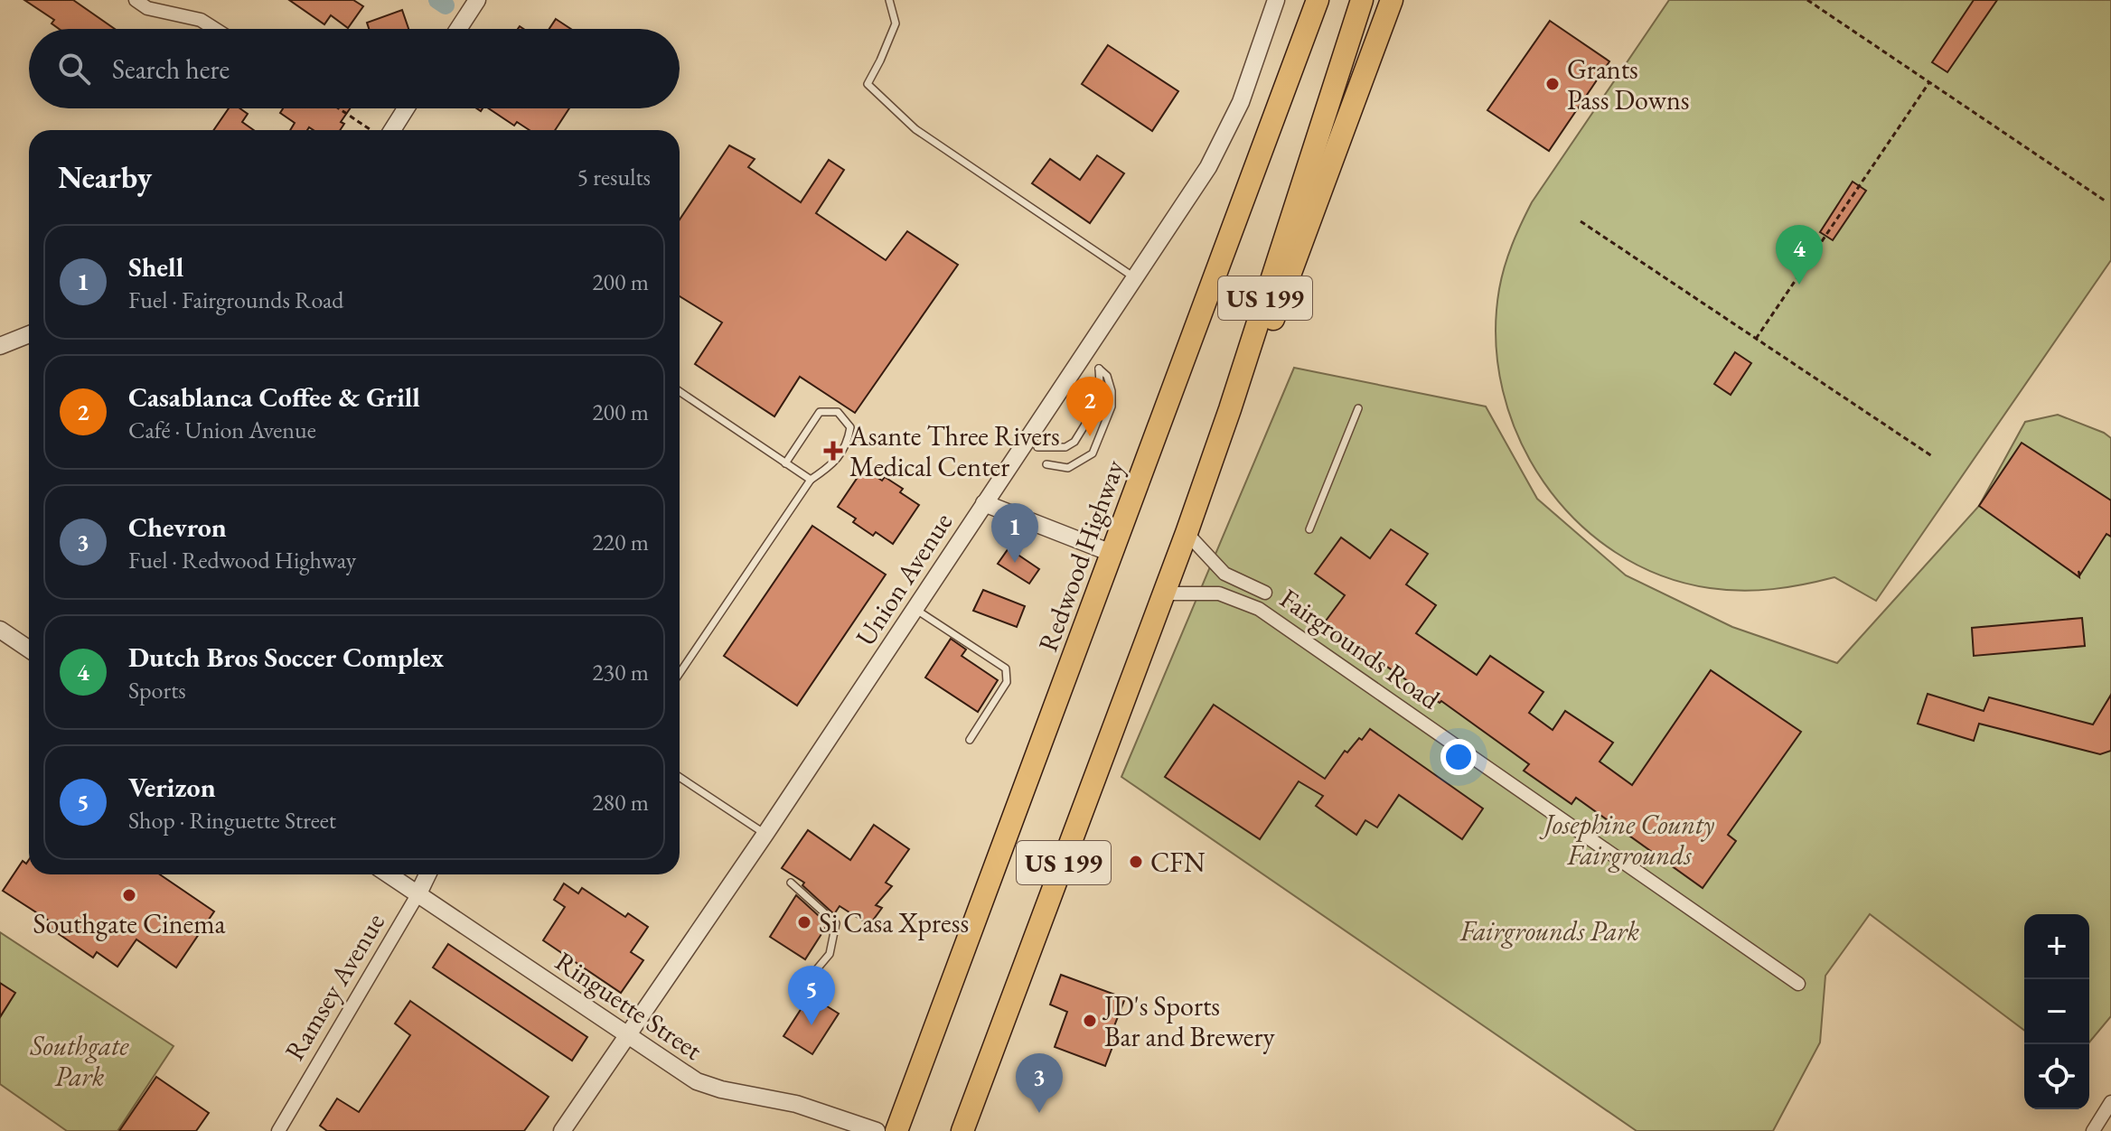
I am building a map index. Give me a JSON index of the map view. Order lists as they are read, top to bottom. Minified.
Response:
{"streets":{"highway":["US 199","Redwood Highway"],"street":["Union Avenue","Fairgrounds Road","Ramsey Avenue","Ringuette Street"]},"crossings":[["US 199","Fairgrounds Road"],["Union Avenue","Ringuette Street"],["Ramsey Avenue","Ringuette Street"]],"parks":["Josephine County Fairgrounds","Fairgrounds Park","Southgate Park"],"places":{"other":["Grants Pass Downs","CFN","Southgate Cinema","Si Casa Xpress","JD's Sports Bar and Brewery"],"health":["Asante Three Rivers Medical Center"]},"page":{"search":"Search here","heading":["Nearby","5 results"],"list":[{"mark":"1","name":"Shell","note":"Fuel · Fairgrounds Road","value":"200 m"},{"mark":"2","name":"Casablanca Coffee & Grill","note":"Café · Union Avenue","value":"200 m"},{"mark":"3","name":"Chevron","note":"Fuel · Redwood Highway","value":"220 m"},{"mark":"4","name":"Dutch Bros Soccer Complex","note":"Sports","value":"230 m"},{"mark":"5","name":"Verizon","note":"Shop · Ringuette Street","value":"280 m"}],"pins":["4","2","1","5","3"],"map_buttons":["+","−"]}}
